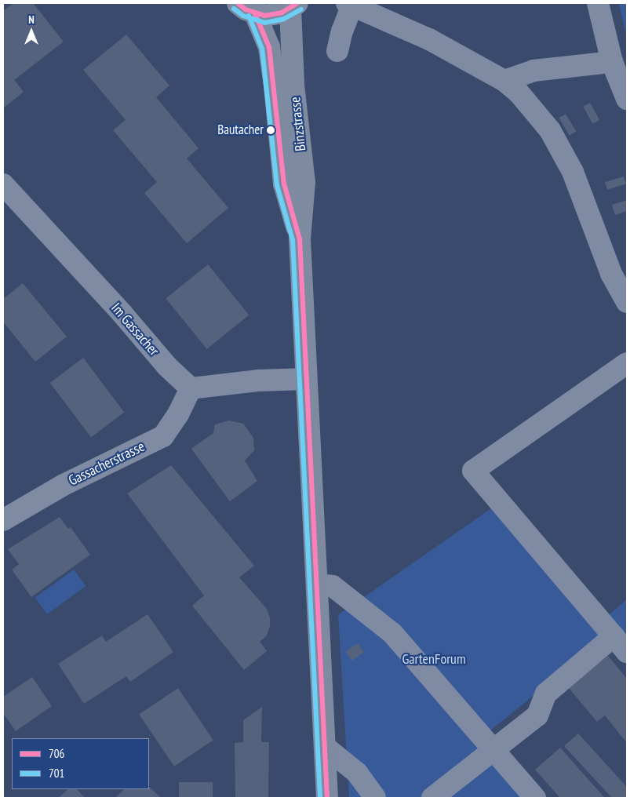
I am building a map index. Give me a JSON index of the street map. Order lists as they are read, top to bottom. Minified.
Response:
{"streets":{"main road":["Binzstrasse"],"street":["Im Gassacher","Gassacherstrasse"]},"crossings":[["Im Gassacher","Gassacherstrasse"]],"parks":["GartenForum"],"places":["Bautacher"],"lines":["transit line 706","transit line 701"],"legend":["706","701"],"north":"top"}
